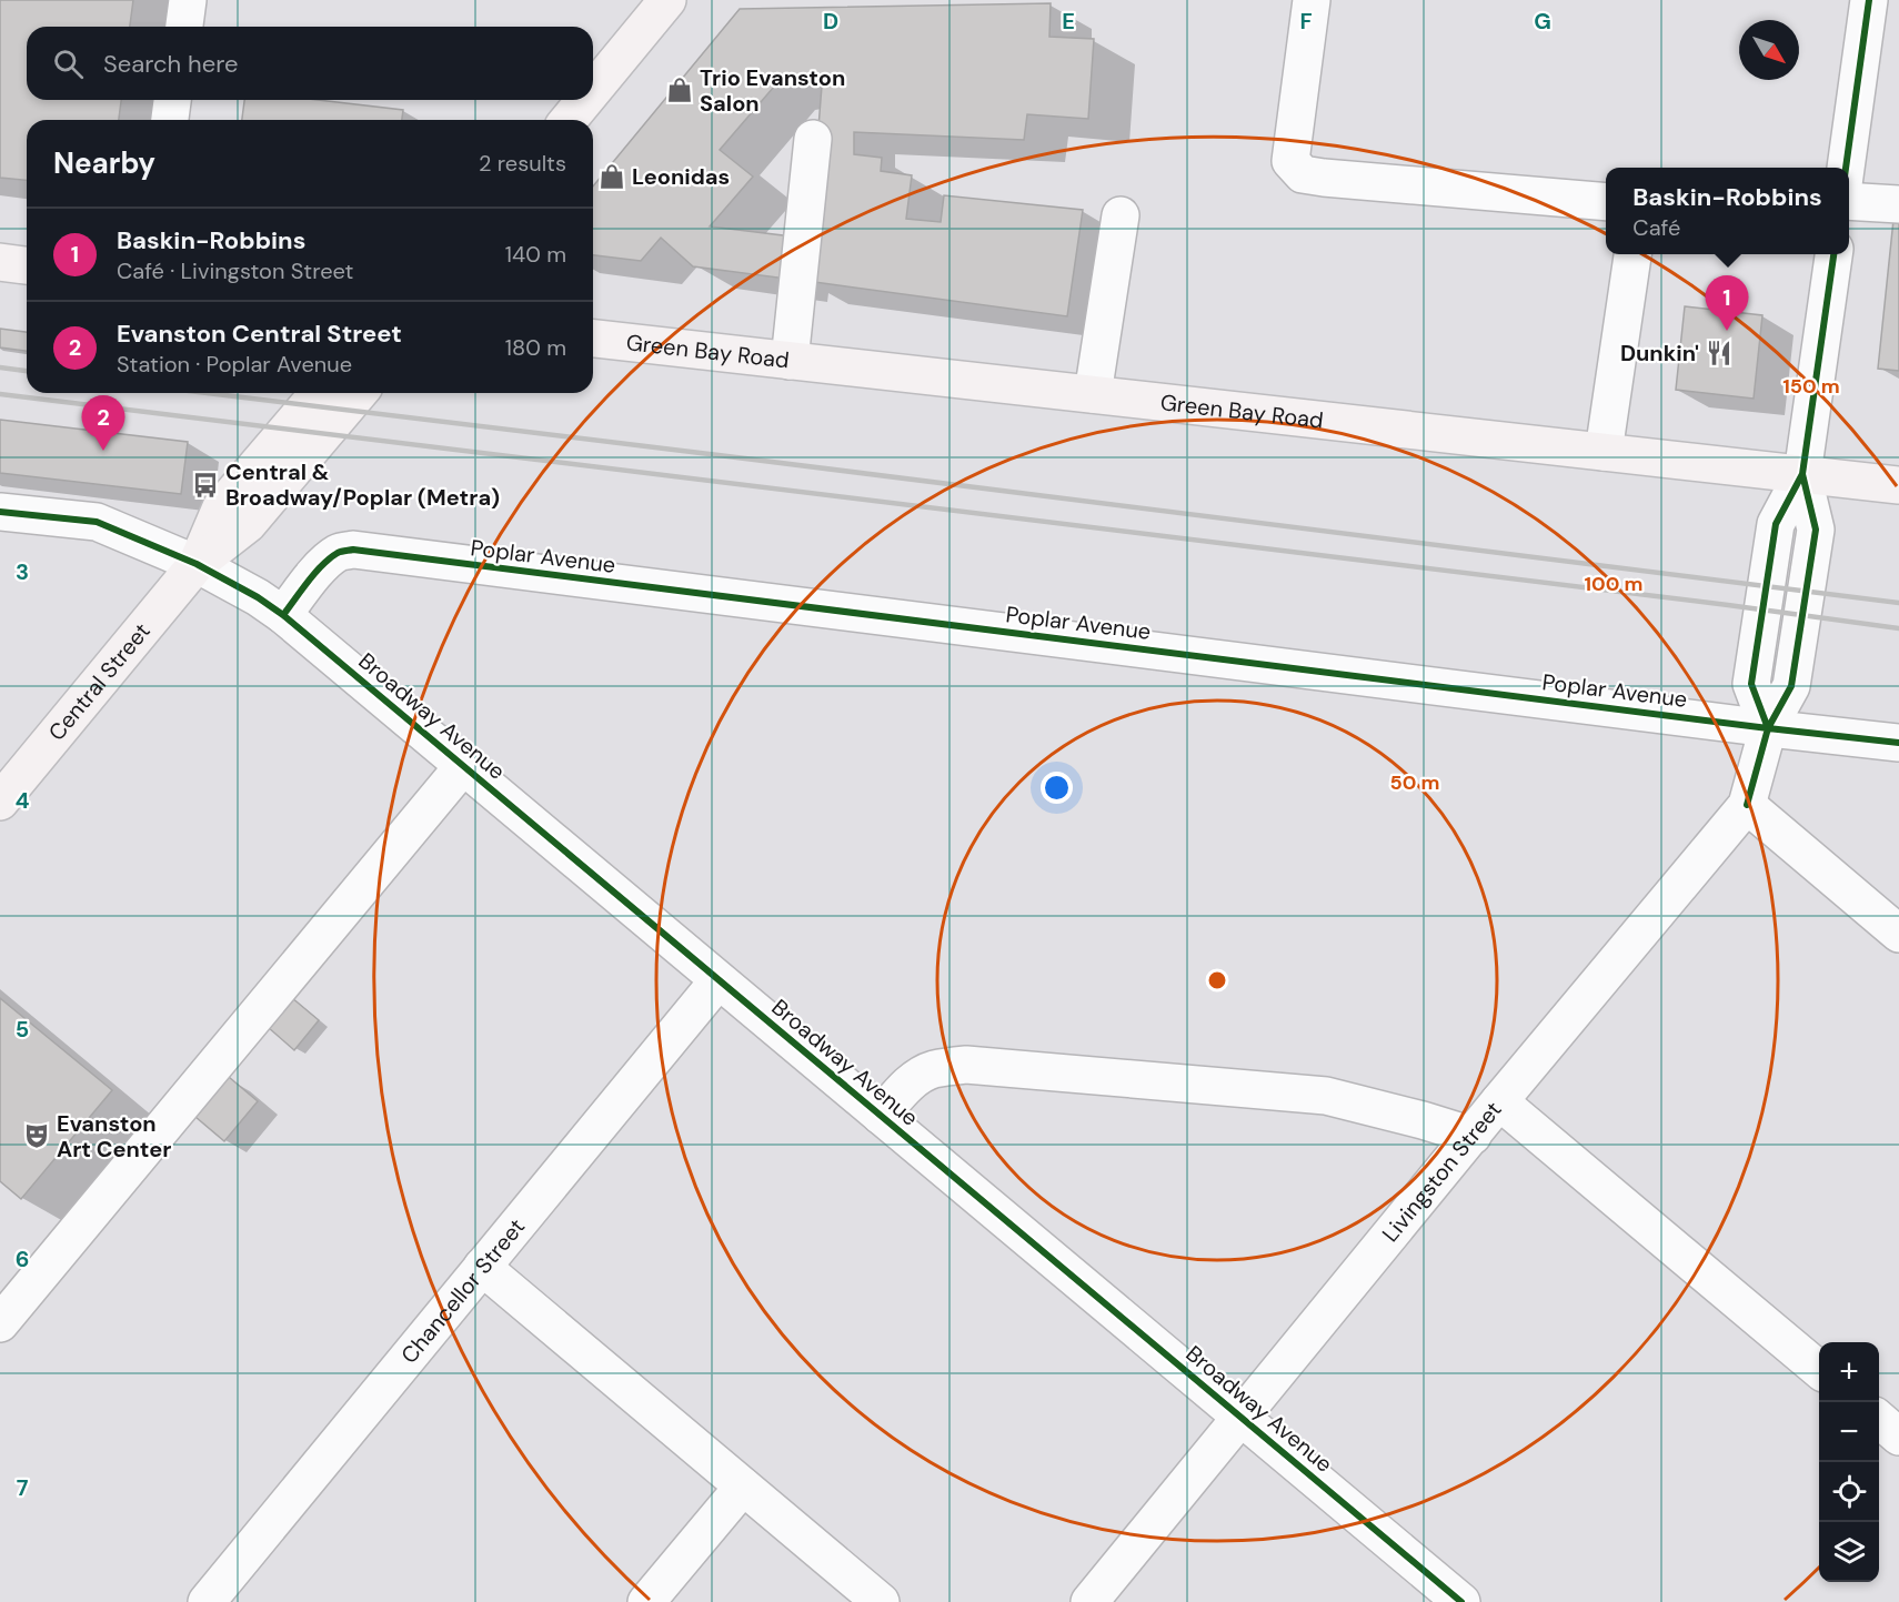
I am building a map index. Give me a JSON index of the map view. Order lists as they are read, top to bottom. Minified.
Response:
{"streets":{"main road":["Green Bay Road","Central Street"],"street":["Poplar Avenue","Broadway Avenue","Livingston Street","Chancellor Street"]},"crossings":[["Green Bay Road","Livingston Street"],["Poplar Avenue","Broadway Avenue"],["Poplar Avenue","Livingston Street"],["Central Street","Broadway Avenue"],["Broadway Avenue","Livingston Street"],["Broadway Avenue","Chancellor Street"]],"places":{"shop":["Trio Evanston Salon","Leonidas"],"restaurant":["Dunkin'"],"bus stop":["Central & Broadway/Poplar (Metra)"],"theatre":["Evanston Art Center"]},"north":"bottom right","page":{"search":"Search here","heading":["Nearby","2 results"],"popup":["Baskin-Robbins","Café"],"list":[{"mark":"1","name":"Baskin-Robbins","note":"Café · Livingston Street","value":"140 m"},{"mark":"2","name":"Evanston Central Street","note":"Station · Poplar Avenue","value":"180 m"}],"pins":["1","2"],"map_buttons":["+","−"]},"grid":{"columns":["D","E","F","G"],"rows":["3","4","5","6","7"]},"rings":["150 m","100 m","50 m"]}
